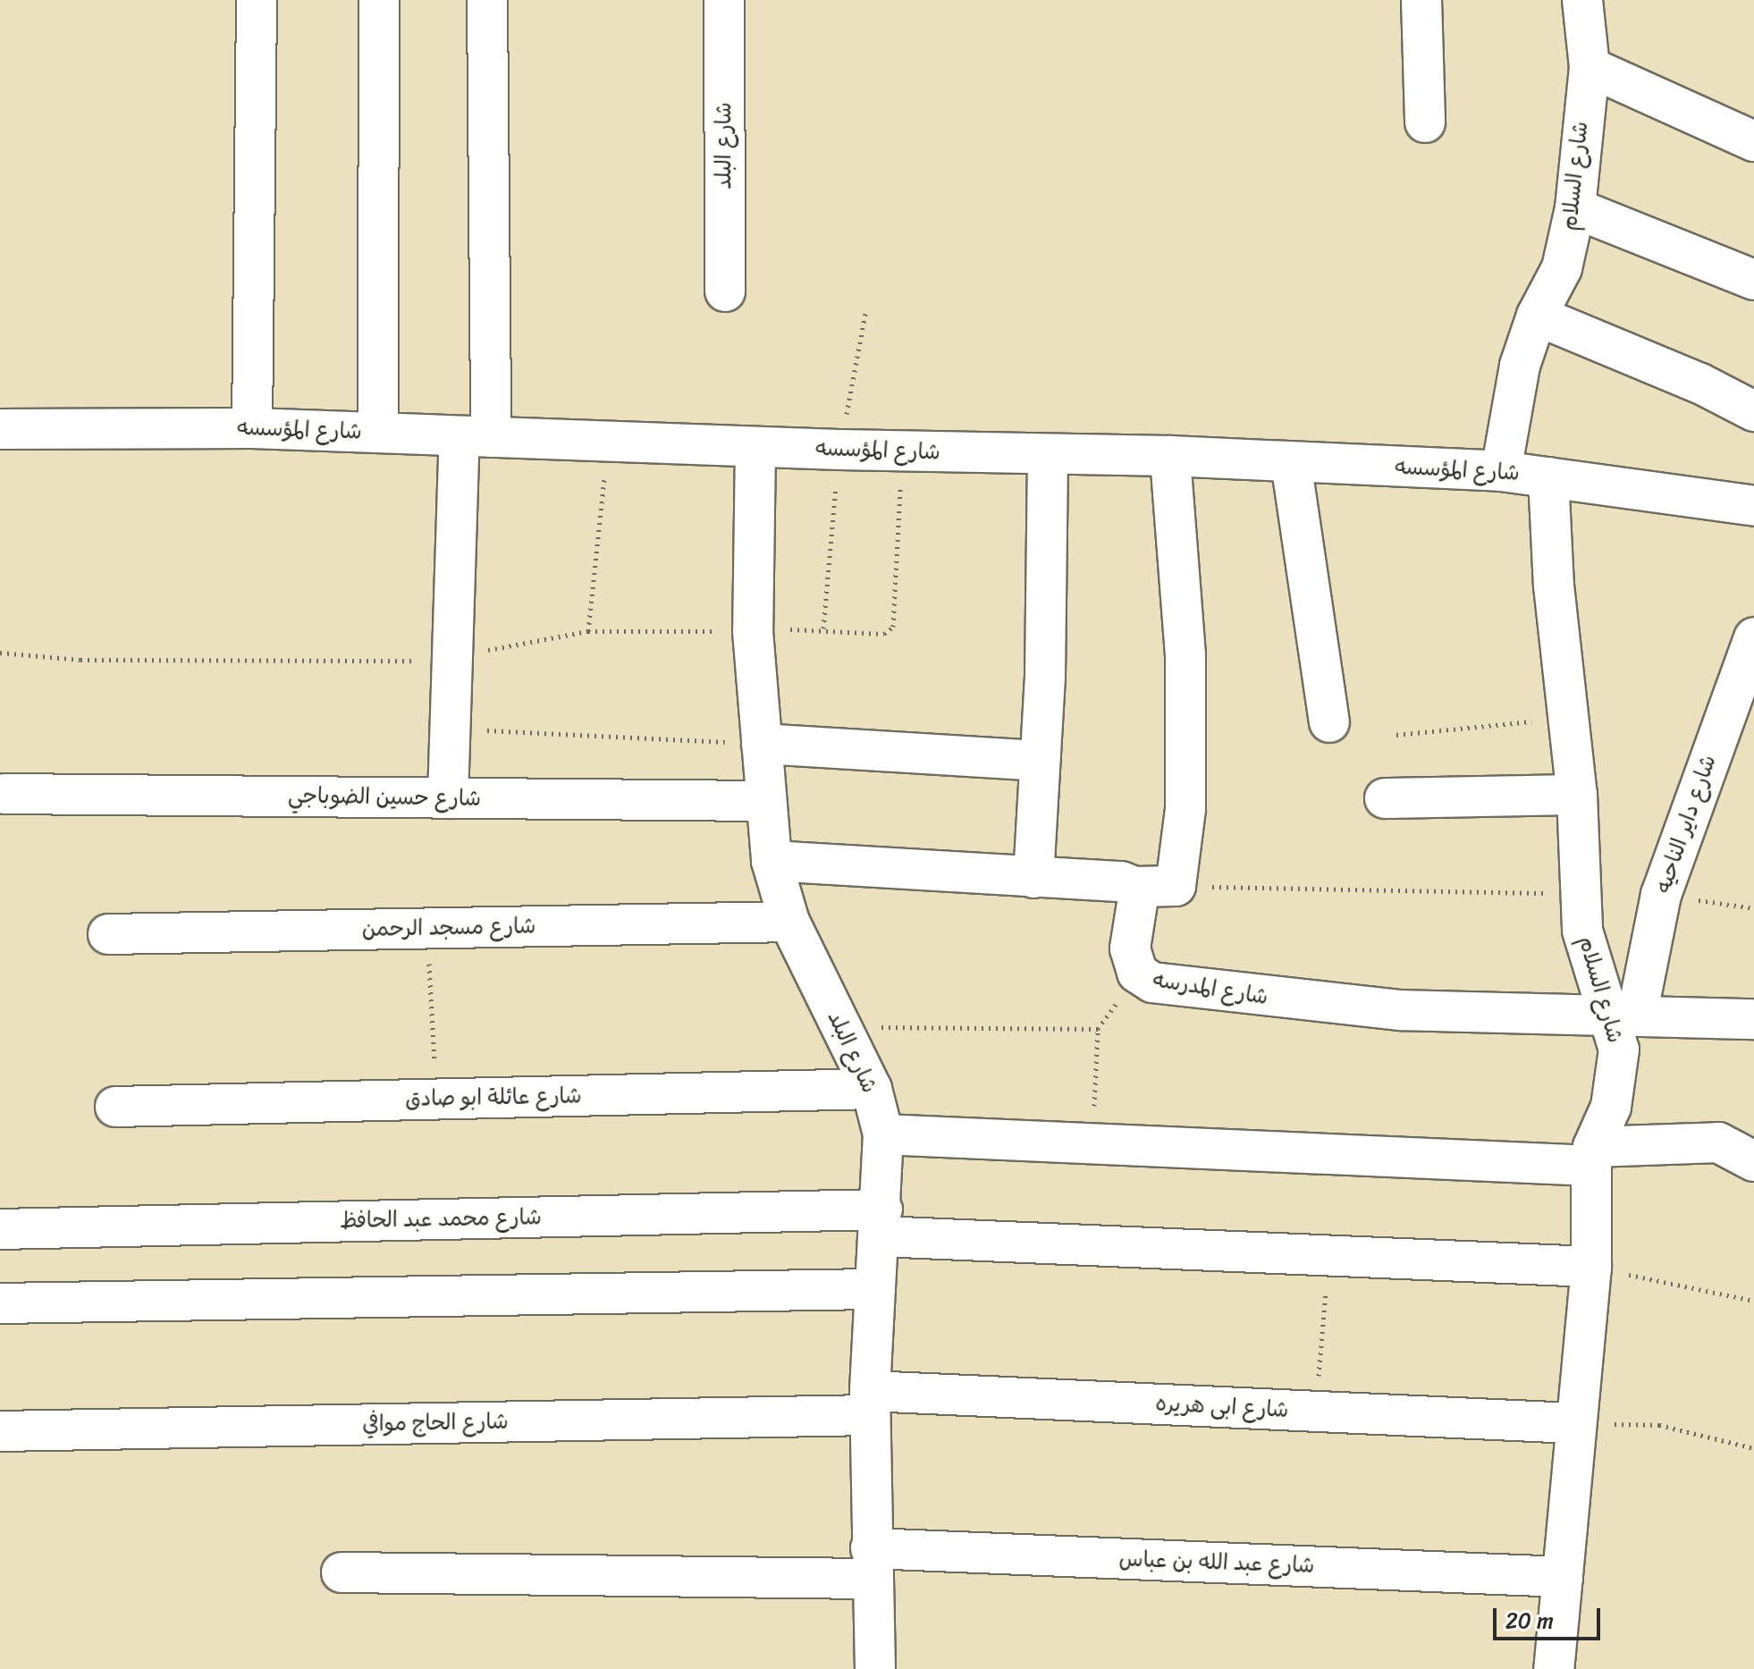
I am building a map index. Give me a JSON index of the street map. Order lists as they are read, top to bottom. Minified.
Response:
{"streets":{"street":["شارع البلد","شارع السلام","شارع المؤسسه","شارع حسين الضوباجي","شارع داير الناحيه","شارع مسجد الرحمن","شارع المدرسه","شارع عائلة ابو صادق","شارع محمد عبد الحافظ","شارع ابى هريره","شارع الحاج موافي","شارع عبد الله بن عباس"]},"crossings":[["شارع البلد","شارع المؤسسه"],["شارع البلد","شارع حسين الضوباجي"],["شارع البلد","شارع مسجد الرحمن"],["شارع البلد","شارع عائلة ابو صادق"],["شارع البلد","شارع محمد عبد الحافظ"],["شارع البلد","شارع ابى هريره"],["شارع البلد","شارع الحاج موافي"],["شارع البلد","شارع عبد الله بن عباس"],["شارع السلام","شارع المؤسسه"],["شارع السلام","شارع داير الناحيه"],["شارع السلام","شارع المدرسه"],["شارع السلام","شارع محمد عبد الحافظ"],["شارع السلام","شارع ابى هريره"],["شارع السلام","شارع عبد الله بن عباس"],["شارع داير الناحيه","شارع المدرسه"],["شارع ابى هريره","شارع الحاج موافي"]],"scale_bar":"20 m"}
